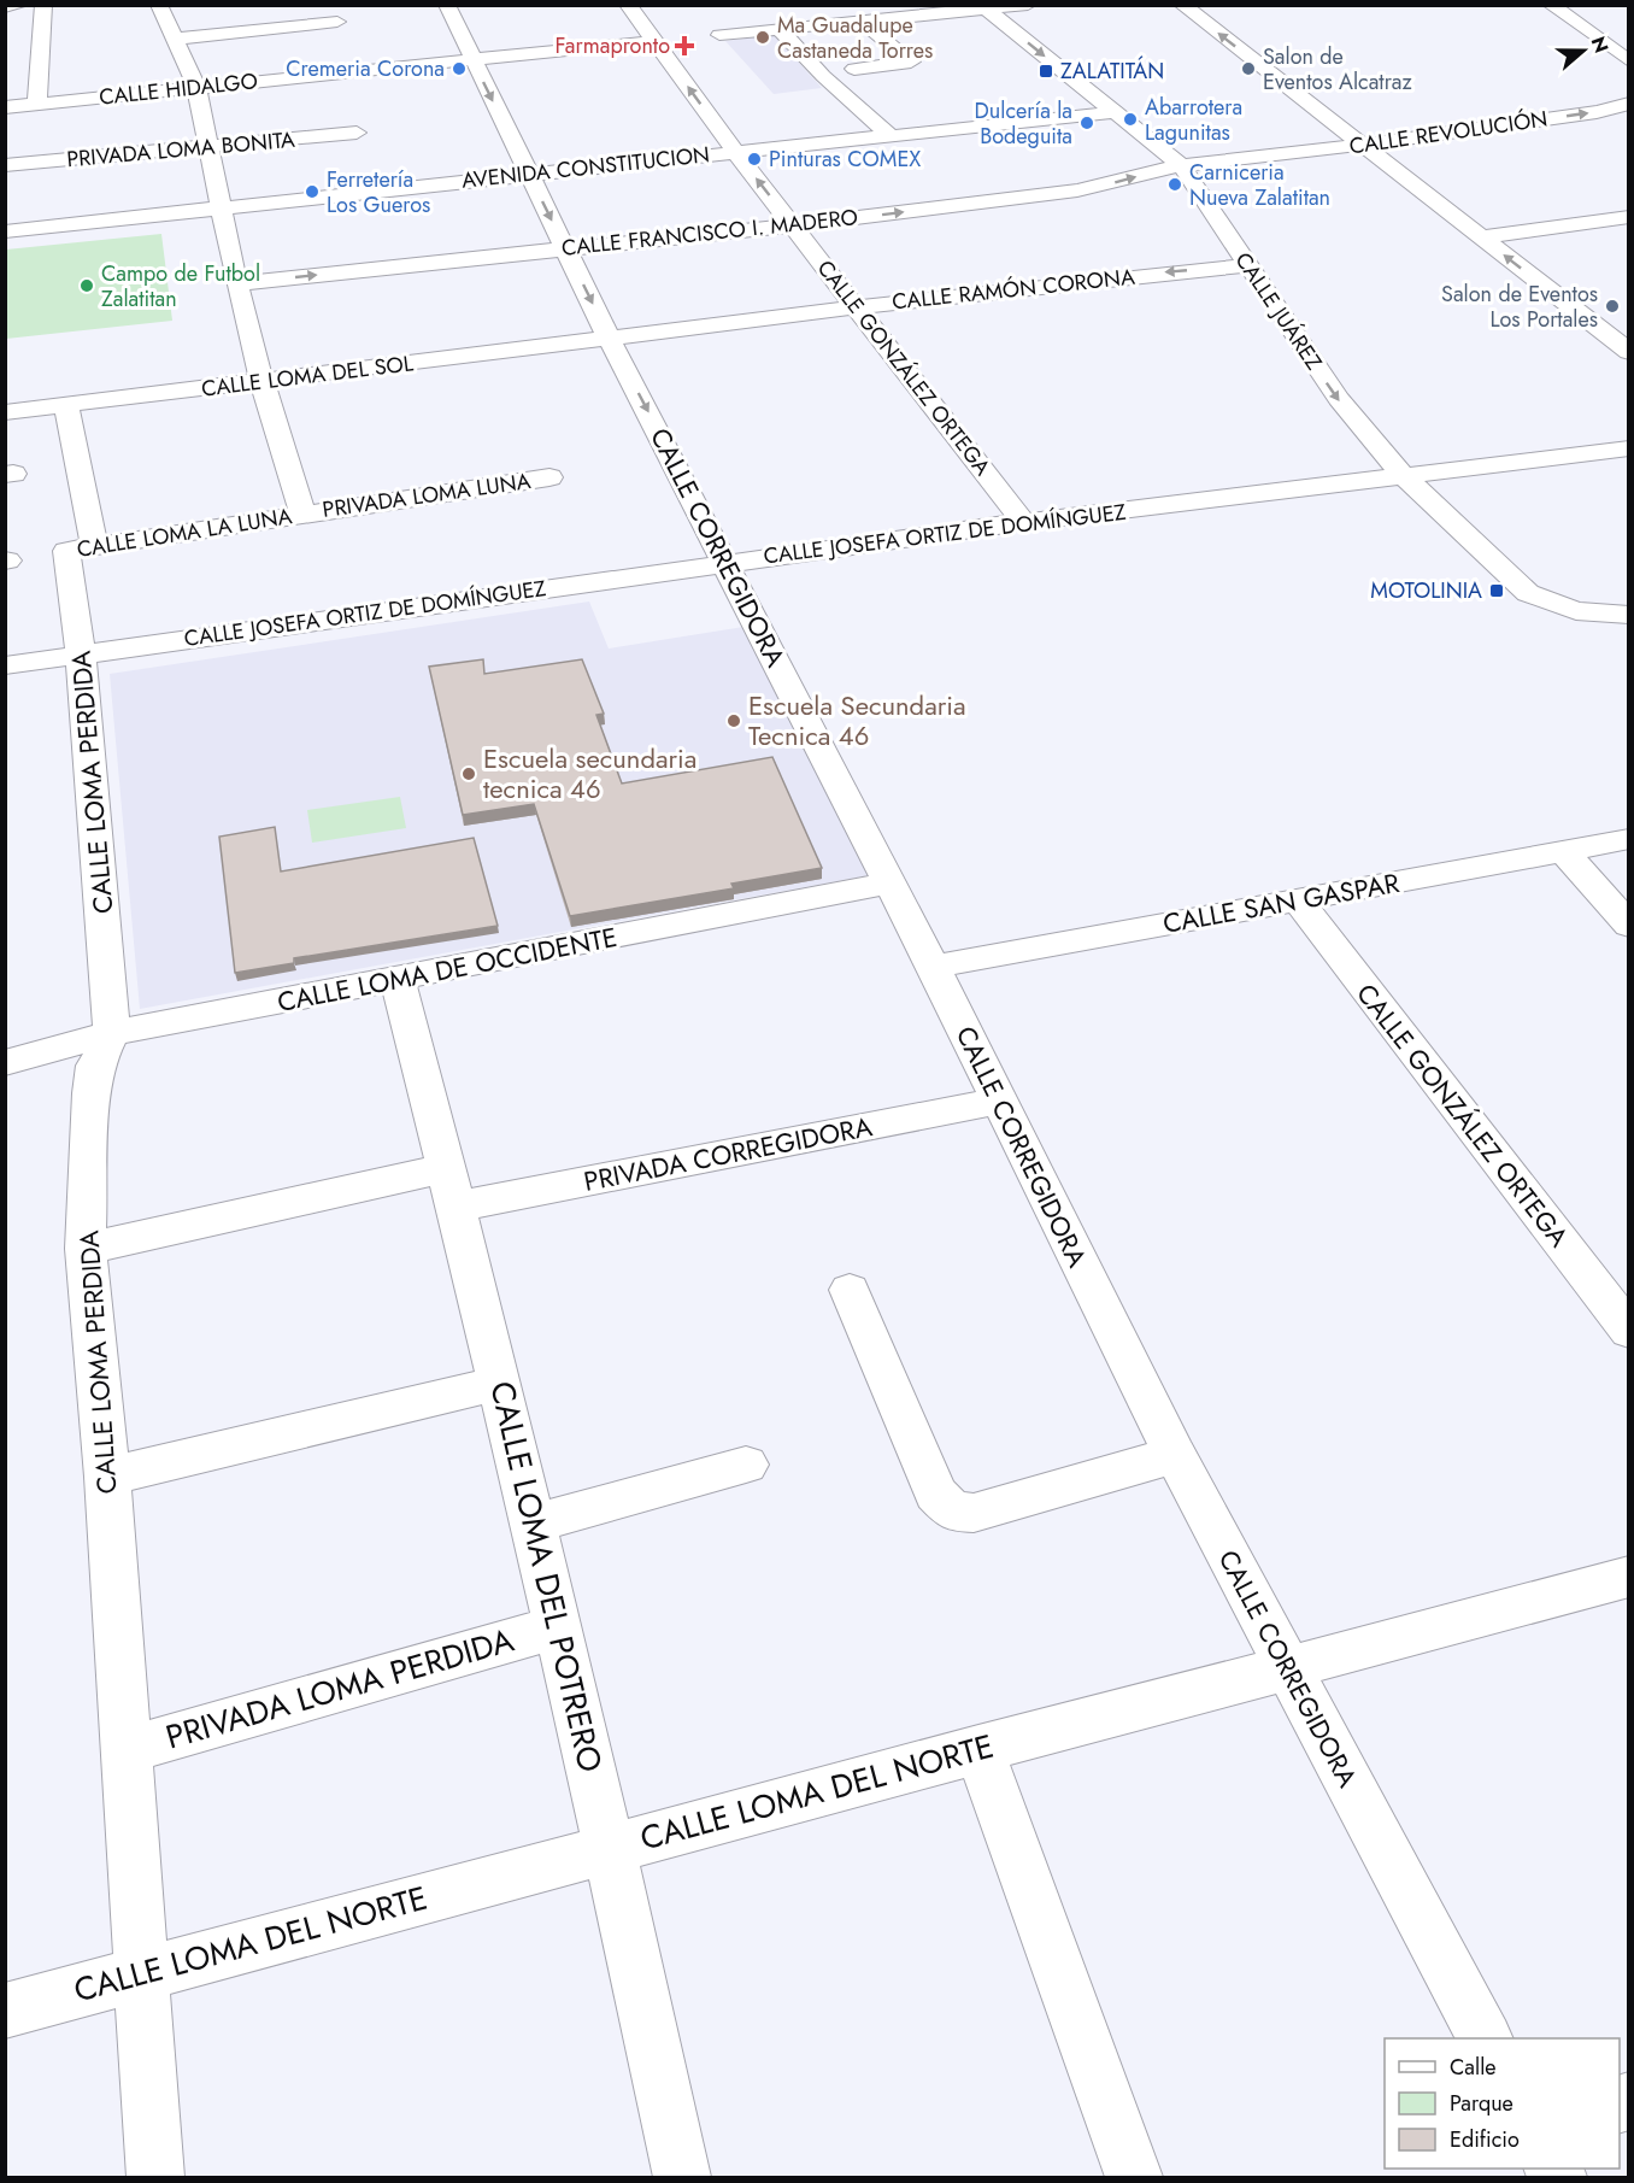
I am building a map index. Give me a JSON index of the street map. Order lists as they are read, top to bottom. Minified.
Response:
{"streets":{"street":["CALLE HIDALGO","CALLE REVOLUCIÓN","PRIVADA LOMA BONITA","AVENIDA CONSTITUCION","CALLE FRANCISCO I. MADERO","CALLE RAMÓN CORONA","CALLE JUÁREZ","CALLE GONZÁLEZ ORTEGA","CALLE LOMA DEL SOL","PRIVADA LOMA LUNA","CALLE LOMA LA LUNA","CALLE JOSEFA ORTIZ DE DOMÍNGUEZ","CALLE CORREGIDORA","CALLE LOMA PERDIDA","CALLE SAN GASPAR","CALLE LOMA DE OCCIDENTE","PRIVADA CORREGIDORA","CALLE LOMA DEL POTRERO","PRIVADA LOMA PERDIDA","CALLE LOMA DEL NORTE"]},"crossings":[["CALLE HIDALGO","CALLE GONZÁLEZ ORTEGA"],["CALLE HIDALGO","CALLE CORREGIDORA"],["CALLE REVOLUCIÓN","CALLE FRANCISCO I. MADERO"],["CALLE REVOLUCIÓN","CALLE JUÁREZ"],["AVENIDA CONSTITUCION","CALLE JUÁREZ"],["AVENIDA CONSTITUCION","CALLE GONZÁLEZ ORTEGA"],["AVENIDA CONSTITUCION","CALLE CORREGIDORA"],["CALLE FRANCISCO I. MADERO","CALLE JUÁREZ"],["CALLE FRANCISCO I. MADERO","CALLE GONZÁLEZ ORTEGA"],["CALLE FRANCISCO I. MADERO","CALLE CORREGIDORA"],["CALLE RAMÓN CORONA","CALLE JUÁREZ"],["CALLE RAMÓN CORONA","CALLE GONZÁLEZ ORTEGA"],["CALLE RAMÓN CORONA","CALLE LOMA DEL SOL"],["CALLE RAMÓN CORONA","CALLE CORREGIDORA"],["CALLE JUÁREZ","CALLE JOSEFA ORTIZ DE DOMÍNGUEZ"],["CALLE GONZÁLEZ ORTEGA","CALLE JOSEFA ORTIZ DE DOMÍNGUEZ"],["CALLE GONZÁLEZ ORTEGA","CALLE SAN GASPAR"],["CALLE LOMA DEL SOL","CALLE CORREGIDORA"],["CALLE LOMA DEL SOL","CALLE LOMA PERDIDA"],["PRIVADA LOMA LUNA","CALLE LOMA LA LUNA"],["CALLE LOMA LA LUNA","CALLE LOMA PERDIDA"],["CALLE JOSEFA ORTIZ DE DOMÍNGUEZ","CALLE CORREGIDORA"],["CALLE JOSEFA ORTIZ DE DOMÍNGUEZ","CALLE LOMA PERDIDA"],["CALLE CORREGIDORA","CALLE SAN GASPAR"],["CALLE CORREGIDORA","CALLE LOMA DE OCCIDENTE"],["CALLE CORREGIDORA","PRIVADA CORREGIDORA"],["CALLE CORREGIDORA","CALLE LOMA DEL NORTE"],["CALLE LOMA PERDIDA","CALLE LOMA DE OCCIDENTE"],["CALLE LOMA PERDIDA","PRIVADA CORREGIDORA"],["CALLE LOMA PERDIDA","PRIVADA LOMA PERDIDA"],["CALLE LOMA PERDIDA","CALLE LOMA DEL NORTE"],["CALLE LOMA DE OCCIDENTE","CALLE LOMA DEL POTRERO"],["PRIVADA CORREGIDORA","CALLE LOMA DEL POTRERO"],["CALLE LOMA DEL POTRERO","PRIVADA LOMA PERDIDA"],["CALLE LOMA DEL POTRERO","CALLE LOMA DEL NORTE"]],"places":{"other":["Ma Guadalupe Castaneda Torres","Cremeria Corona","Salon de Eventos Alcatraz","Abarrotera Lagunitas","Dulcería la Bodeguita","Pinturas COMEX","Carniceria Nueva Zalatitan","Ferretería Los Gueros","Campo de Futbol Zalatitan","Salon de Eventos Los Portales","Escuela Secundaria Tecnica 46","Escuela secundaria tecnica 46"],"health":["Farmapronto"],"transit":["ZALATITÁN","MOTOLINIA"]},"legend":["Calle","Parque","Edificio"],"north":"right"}
